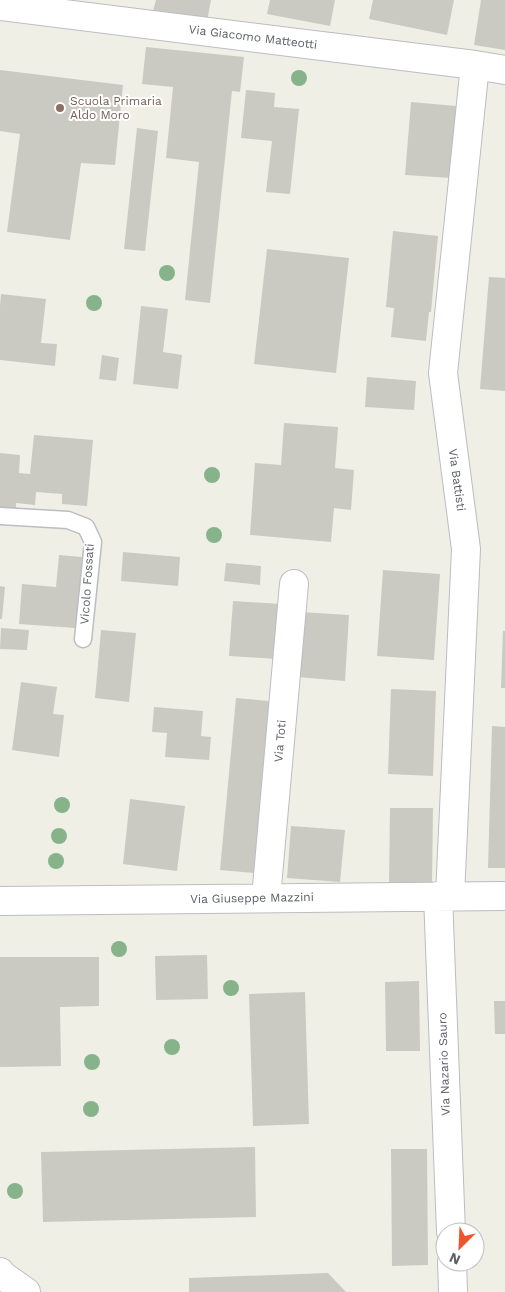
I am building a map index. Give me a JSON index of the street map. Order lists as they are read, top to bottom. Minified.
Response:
{"streets":{"street":["Via Giacomo Matteotti","Via Battisti","Via Toti","Via Giuseppe Mazzini","Via Nazario Sauro"],"lane":["Vicolo Fossati"]},"crossings":[["Via Giacomo Matteotti","Via Battisti"],["Via Battisti","Via Giuseppe Mazzini"],["Via Battisti","Via Nazario Sauro"],["Via Toti","Via Giuseppe Mazzini"],["Via Giuseppe Mazzini","Via Nazario Sauro"]],"places":["Scuola Primaria Aldo Moro"],"north":"bottom left"}
